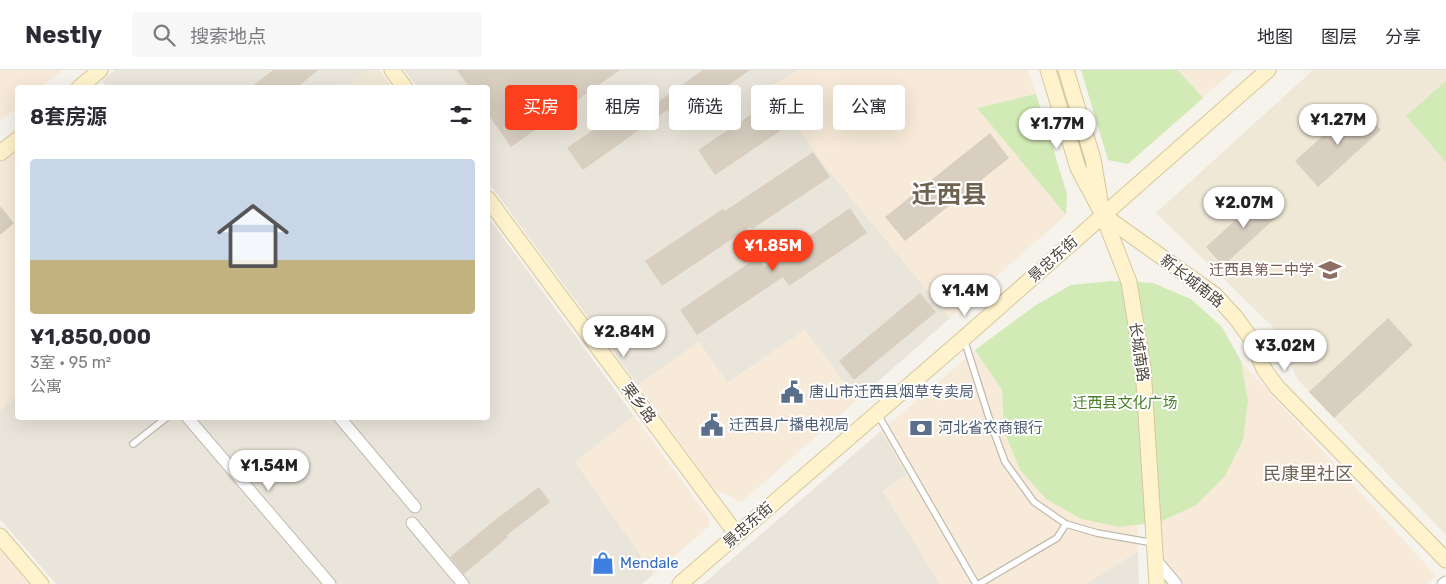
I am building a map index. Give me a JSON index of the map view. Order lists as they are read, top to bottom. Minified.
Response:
{"streets":{"street":["景忠东街","新长城南路","长城南路","栗乡路"]},"crossings":[["景忠东街","新长城南路"],["景忠东街","长城南路"],["景忠东街","栗乡路"],["新长城南路","长城南路"]],"districts":["迁西县","民康里社区"],"parks":["迁西县文化广场"],"places":{"school or university":["迁西县第二中学"],"public building":["唐山市迁西县烟草专卖局","迁西县广播电视局"],"bank":["河北省农商银行"],"shop":["Mendale"]},"page":{"header":"Nestly","search":"搜索地点","nav":["地图","图层","分享"],"chip":["买房","租房","筛选","新上","公寓"],"heading":"8套房源","price":["¥1.27M","¥1.77M","¥2.07M","¥1.85M","¥1.4M","¥2.84M","¥3.02M","¥1.54M"],"list":[{"name":"¥1,850,000","note":"3室 · 95 m² · 公寓"}]}}
